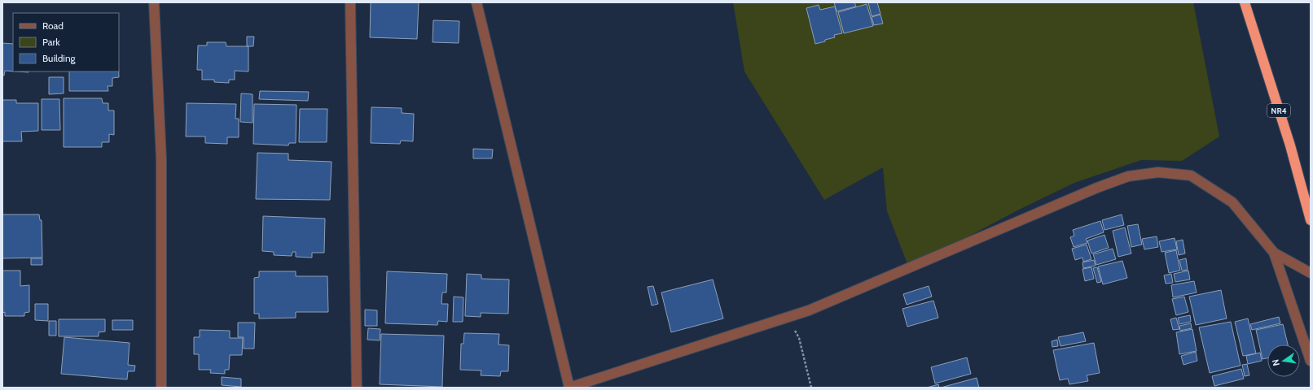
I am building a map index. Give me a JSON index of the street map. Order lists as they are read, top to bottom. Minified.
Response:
{"streets":{"highway":["NR4"]},"legend":["Road","Park","Building"],"north":"left"}
